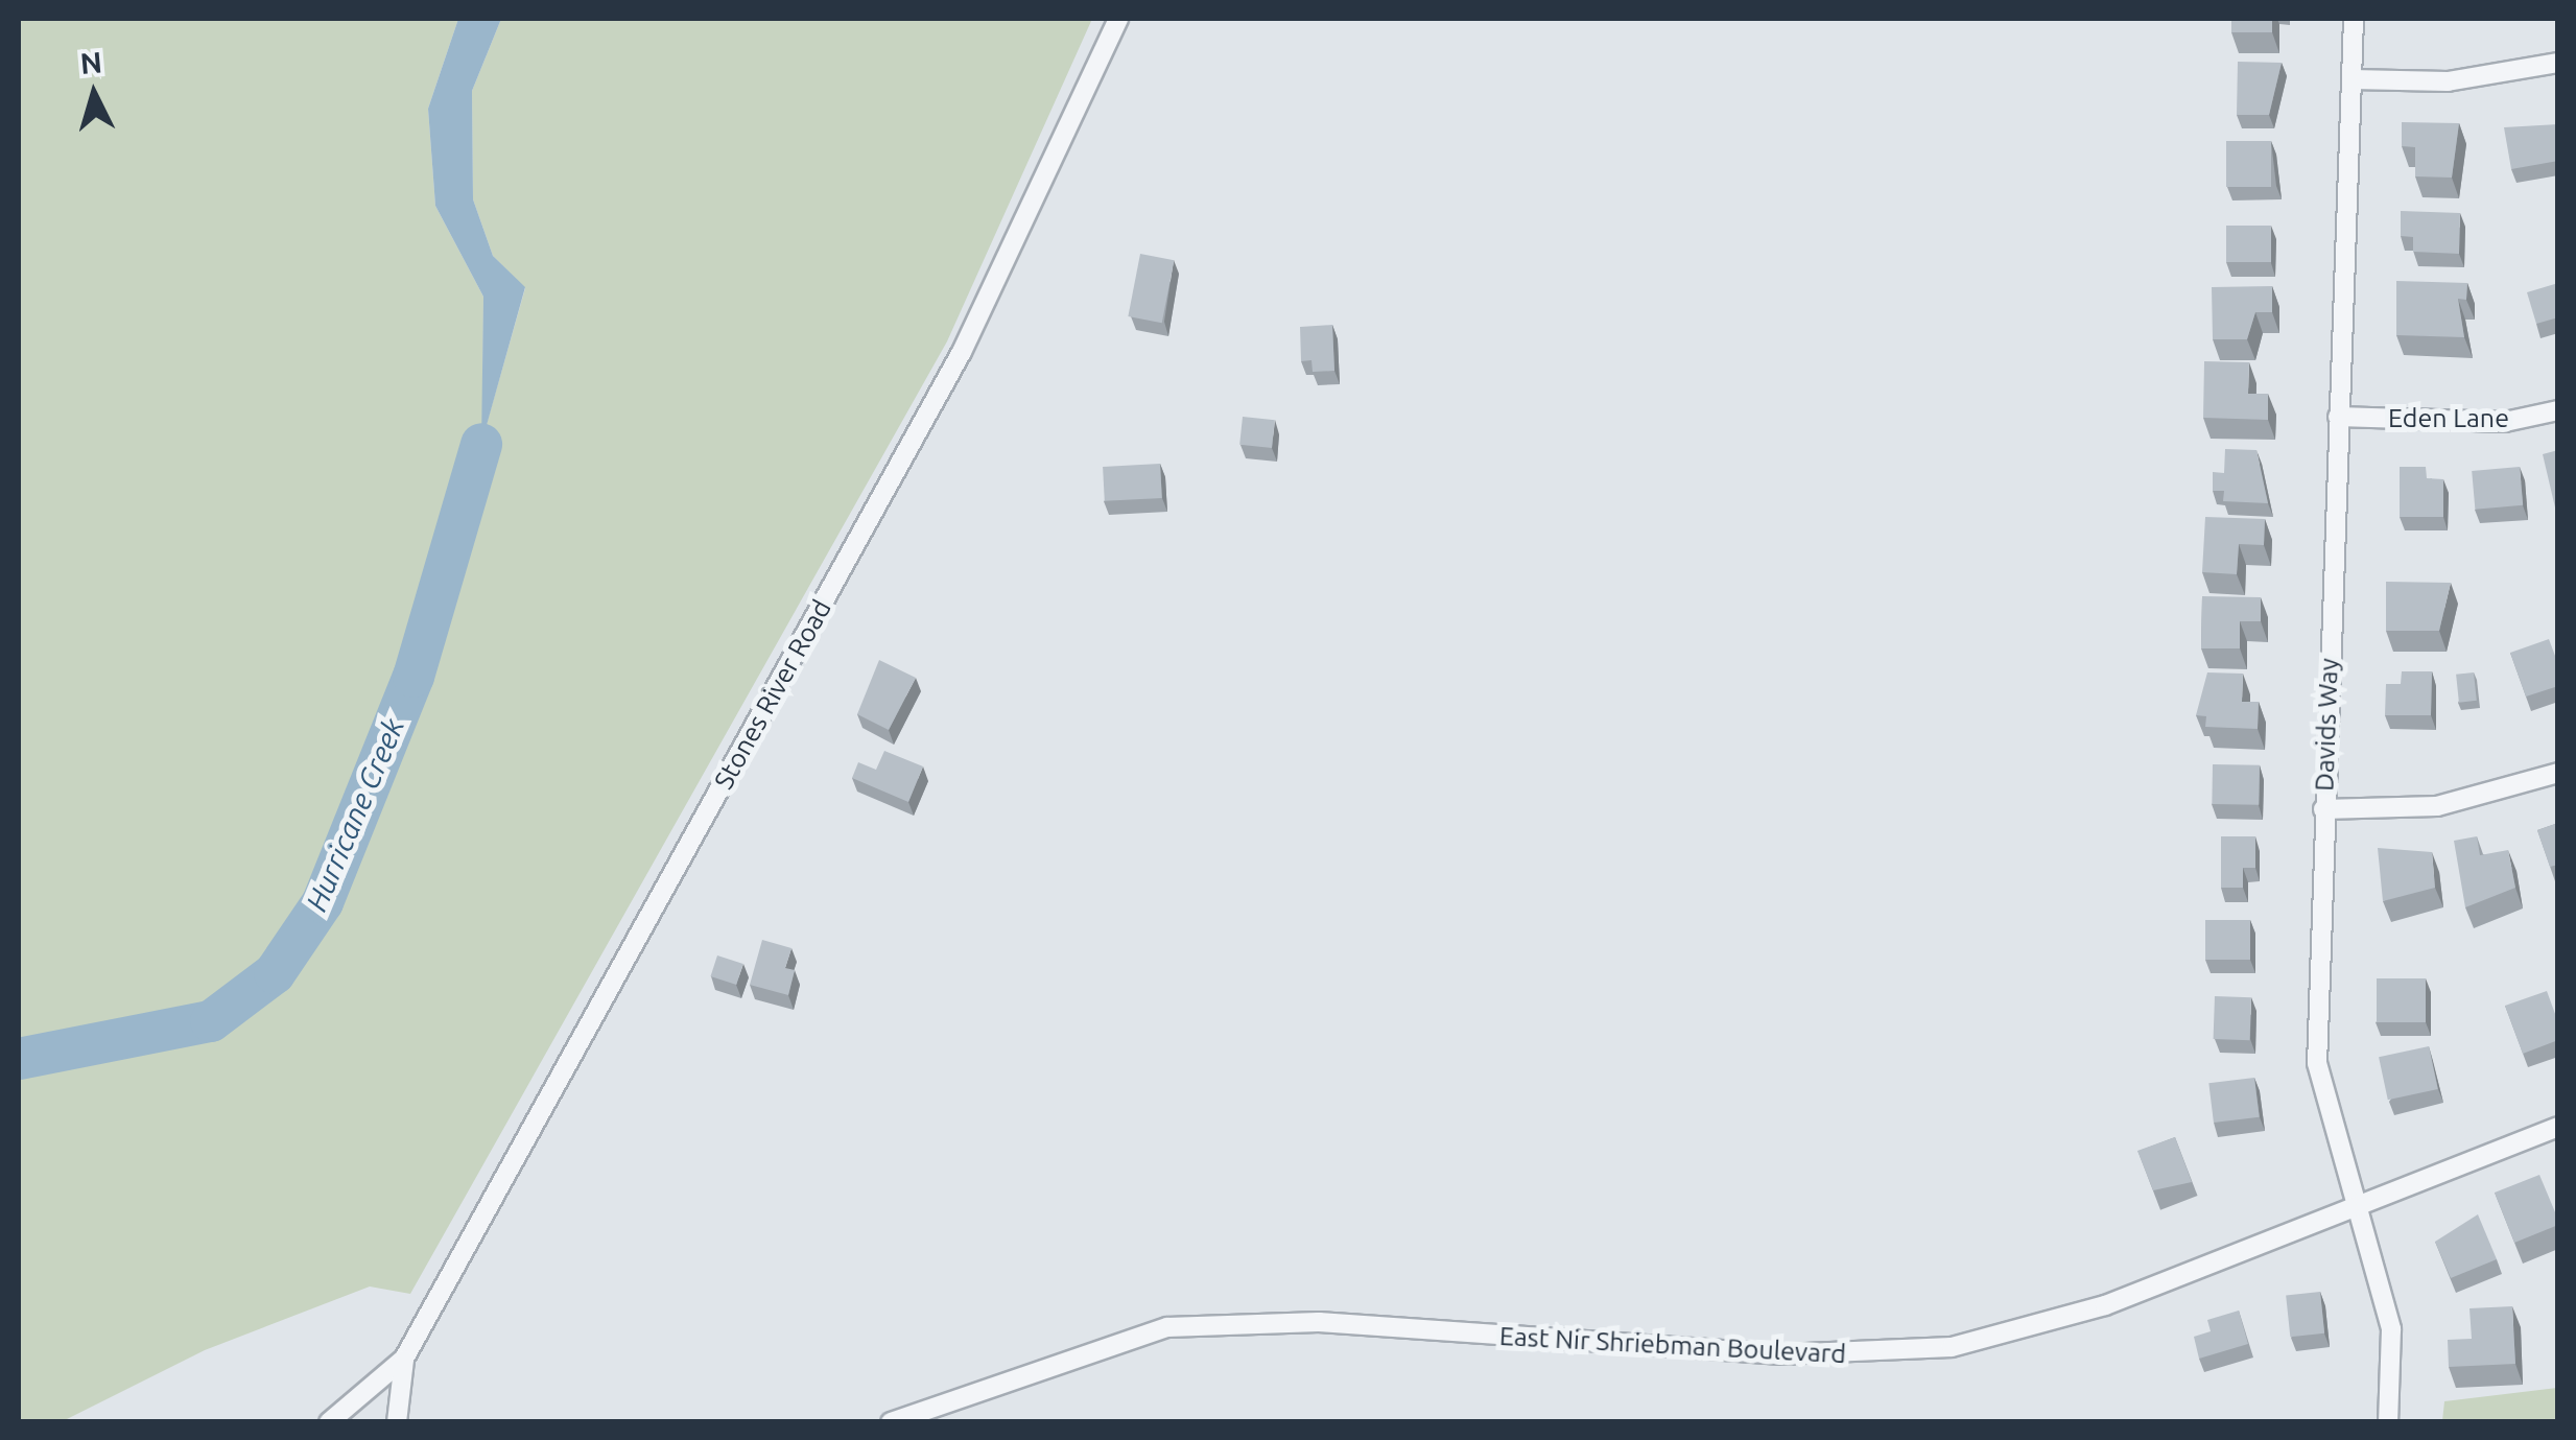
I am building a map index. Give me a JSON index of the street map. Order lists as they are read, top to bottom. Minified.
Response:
{"streets":{"street":["Eden Lane","Stones River Road","Davids Way","East Nir Shriebman Boulevard"]},"crossings":[["Eden Lane","Davids Way"],["Davids Way","East Nir Shriebman Boulevard"]],"water":["Hurricane Creek"],"north":"top"}
